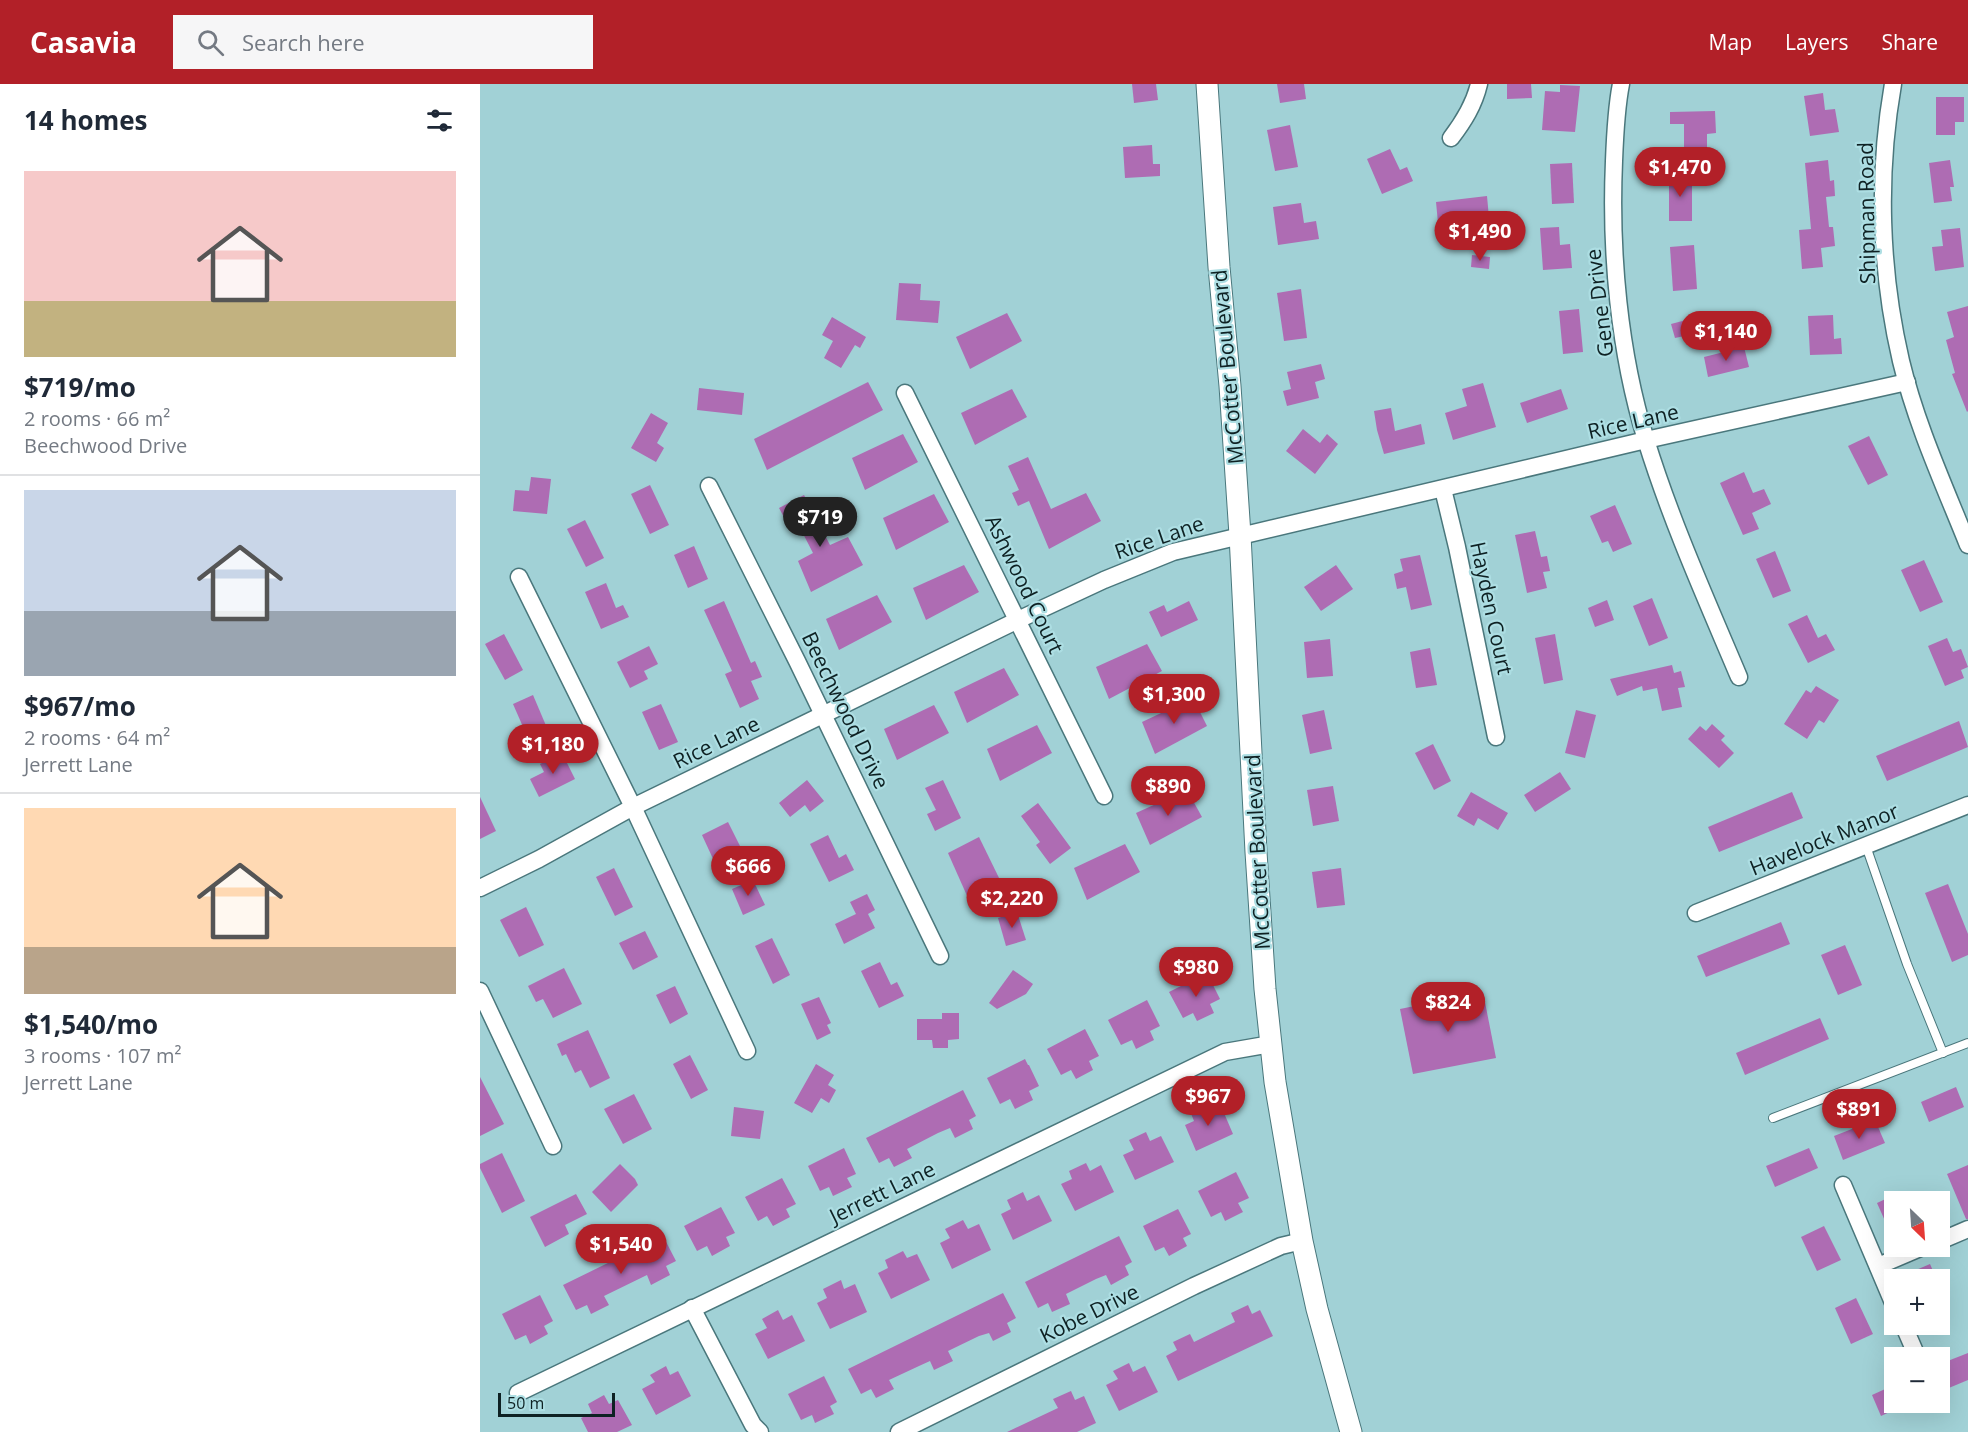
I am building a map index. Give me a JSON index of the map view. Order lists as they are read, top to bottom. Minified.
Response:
{"streets":{"street":["Shipman Road","Gene Drive","McCotter Boulevard","Rice Lane","Ashwood Court","Hayden Court","Beechwood Drive","Havelock Manor","Jerrett Lane","Kobe Drive"]},"crossings":[["Shipman Road","Rice Lane"],["Gene Drive","Rice Lane"],["McCotter Boulevard","Rice Lane"],["McCotter Boulevard","Jerrett Lane"],["McCotter Boulevard","Kobe Drive"],["Rice Lane","Ashwood Court"],["Rice Lane","Hayden Court"],["Rice Lane","Beechwood Drive"]],"scale_bar":"50 m","north":"bottom right","page":{"header":"Casavia","search":"Search here","nav":["Map","Layers","Share"],"heading":"14 homes","price":["$1,470","$1,490","$1,140","$719","$1,300","$1,180","$890","$666","$2,220","$980","$824","$967","$891","$1,540"],"list":[{"name":"$719/mo","note":"2 rooms · 66 m² · Beechwood Drive"},{"name":"$967/mo","note":"2 rooms · 64 m² · Jerrett Lane"},{"name":"$1,540/mo","note":"3 rooms · 107 m² · Jerrett Lane"}],"map_buttons":["+","−"],"scale":"50 m"}}
